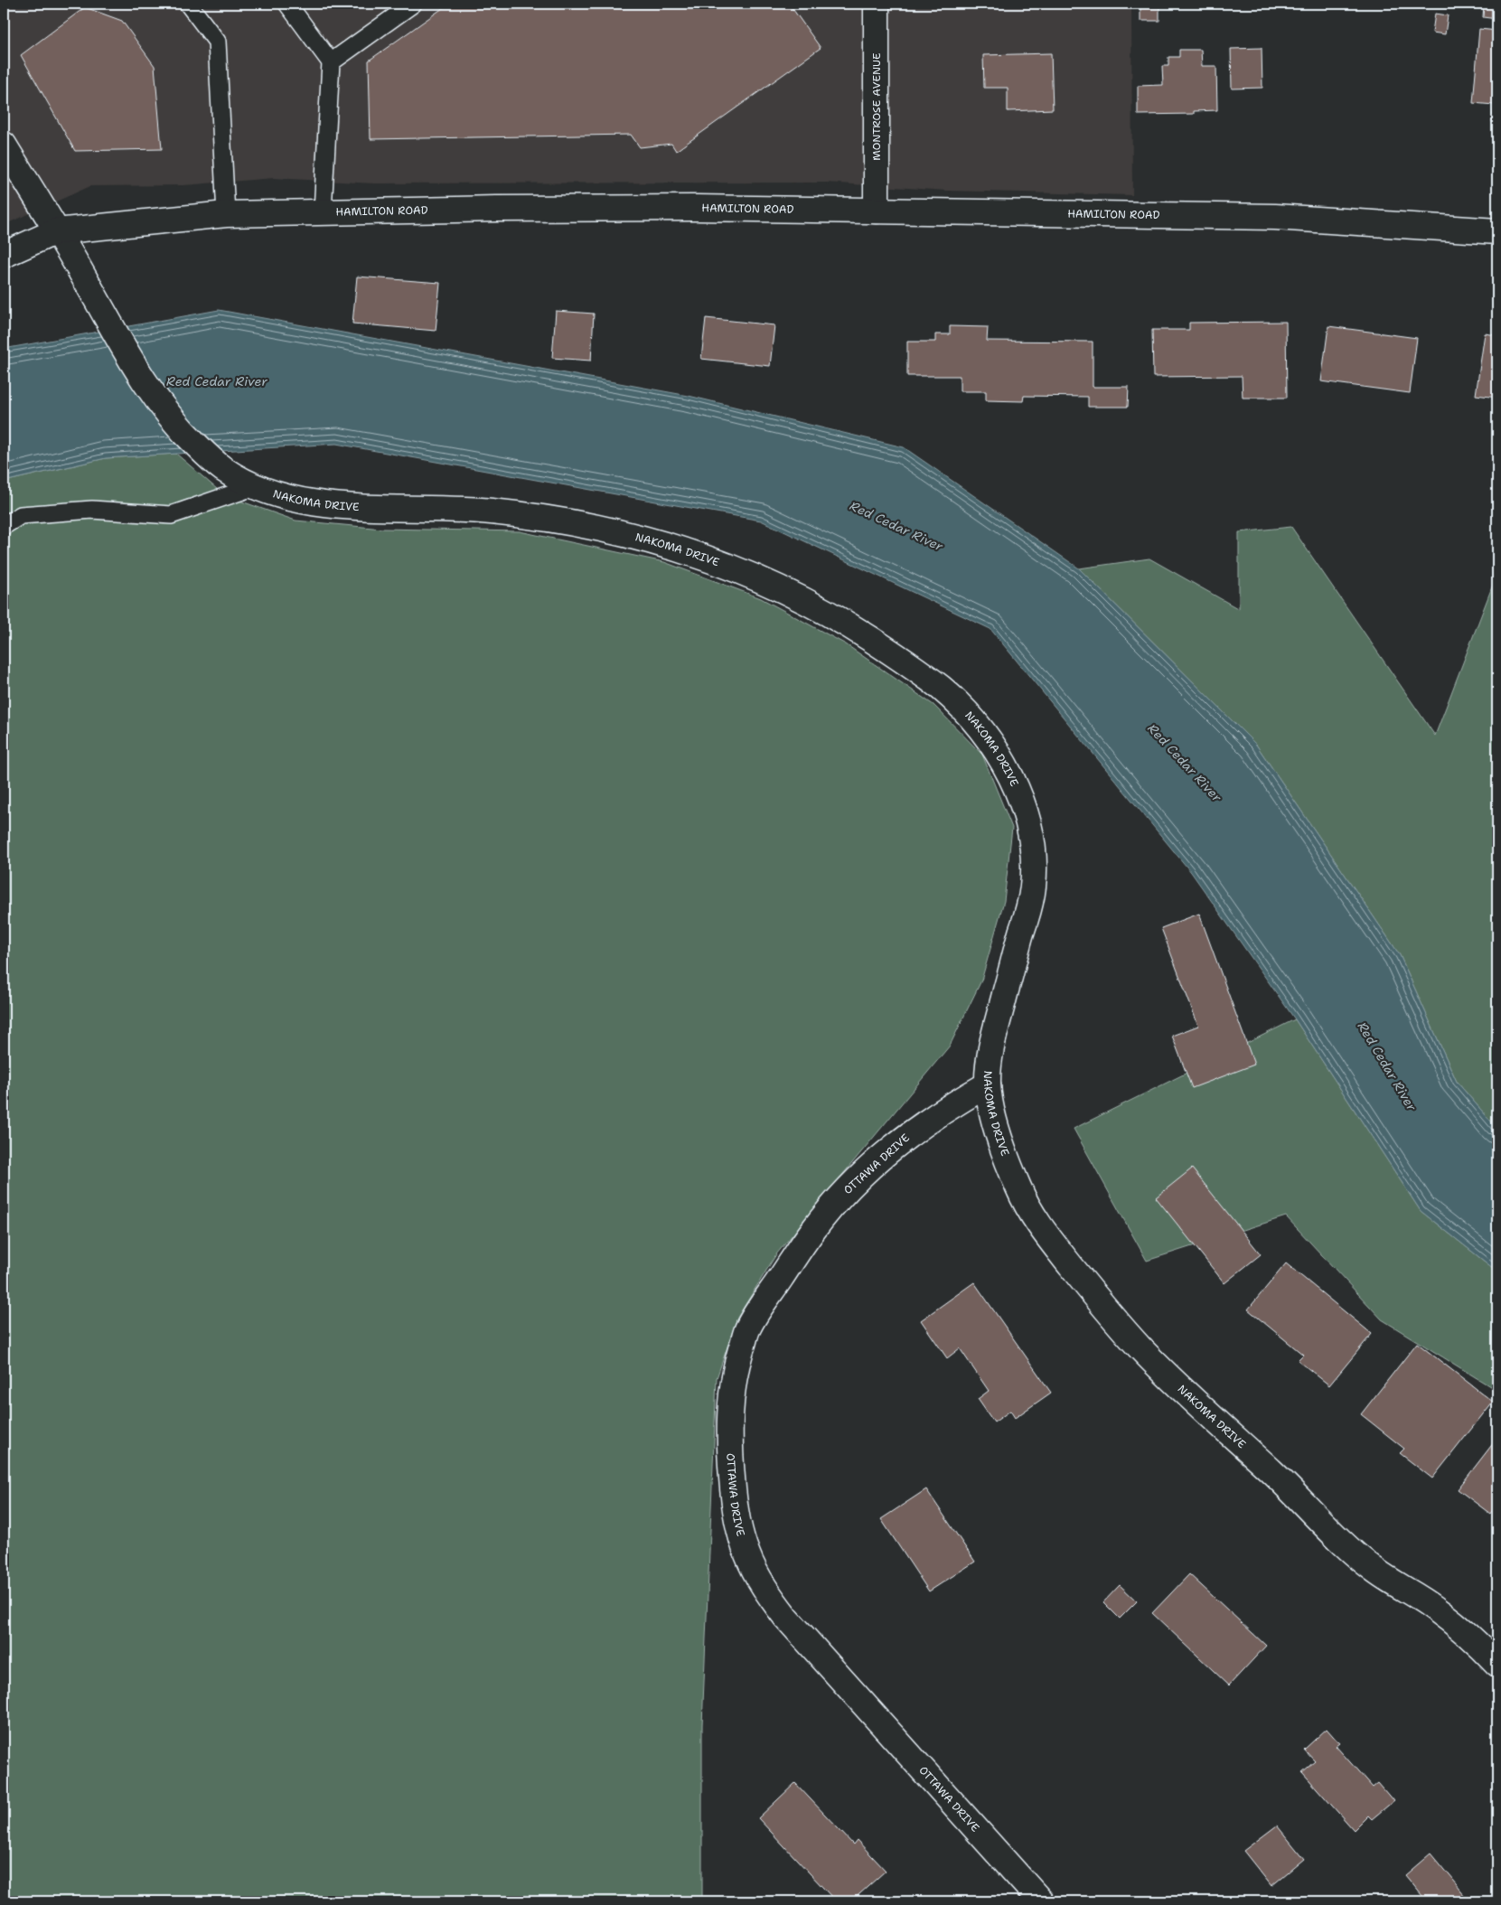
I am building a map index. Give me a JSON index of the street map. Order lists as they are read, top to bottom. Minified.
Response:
{"streets":{"street":["MONTROSE AVENUE","HAMILTON ROAD","NAKOMA DRIVE","OTTAWA DRIVE"]},"crossings":[["MONTROSE AVENUE","HAMILTON ROAD"],["HAMILTON ROAD","NAKOMA DRIVE"],["NAKOMA DRIVE","OTTAWA DRIVE"]],"water":["Red Cedar River"]}
